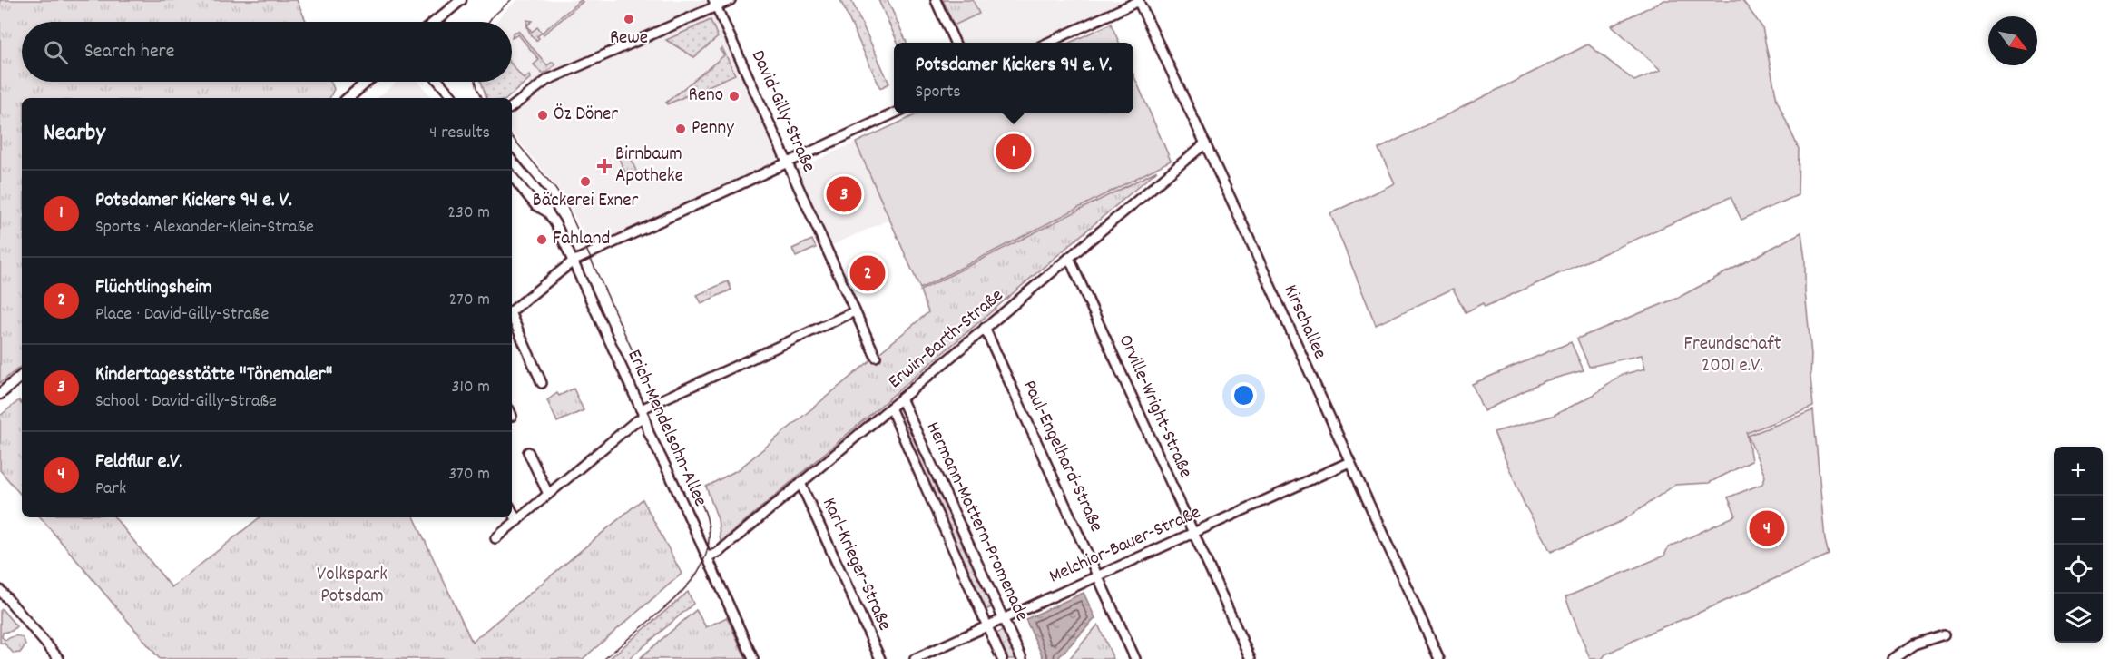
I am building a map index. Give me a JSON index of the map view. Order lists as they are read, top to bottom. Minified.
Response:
{"streets":{"street":["David-Gilly-Straße","Kirschallee","Erwin-Barth-Straße","Orville-Wright-Straße","Erich-Mendelsohn-Allee","Paul-Engelhard-Straße","Hermann-Mattern-Promenade","Melchior-Bauer-Straße","Karl-Krieger-Straße"]},"crossings":[["Kirschallee","Erwin-Barth-Straße"],["Kirschallee","Melchior-Bauer-Straße"],["Erwin-Barth-Straße","Orville-Wright-Straße"],["Erwin-Barth-Straße","Erich-Mendelsohn-Allee"],["Erwin-Barth-Straße","Paul-Engelhard-Straße"],["Erwin-Barth-Straße","Hermann-Mattern-Promenade"],["Erwin-Barth-Straße","Karl-Krieger-Straße"],["Orville-Wright-Straße","Melchior-Bauer-Straße"],["Paul-Engelhard-Straße","Melchior-Bauer-Straße"],["Hermann-Mattern-Promenade","Melchior-Bauer-Straße"]],"parks":["Freundschaft 2001 e.V.","Volkspark Potsdam"],"places":{"other":["Rewe","Reno","Öz Döner","Penny","Bäckerei Exner","Fahland"],"health":["Birnbaum Apotheke"]},"north":"bottom right","page":{"search":"Search here","popup":["Potsdamer Kickers 94 e. V.","Sports"],"heading":["Nearby","4 results"],"pins":["1","3","2","4"],"list":[{"mark":"1","name":"Potsdamer Kickers 94 e. V.","note":"Sports · Alexander-Klein-Straße","value":"230 m"},{"mark":"2","name":"Flüchtlingsheim","note":"Place · David-Gilly-Straße","value":"270 m"},{"mark":"3","name":"Kindertagesstätte \"Tönemaler\"","note":"School · David-Gilly-Straße","value":"310 m"},{"mark":"4","name":"Feldflur e.V.","note":"Park","value":"370 m"}],"map_buttons":["+","−"]}}
